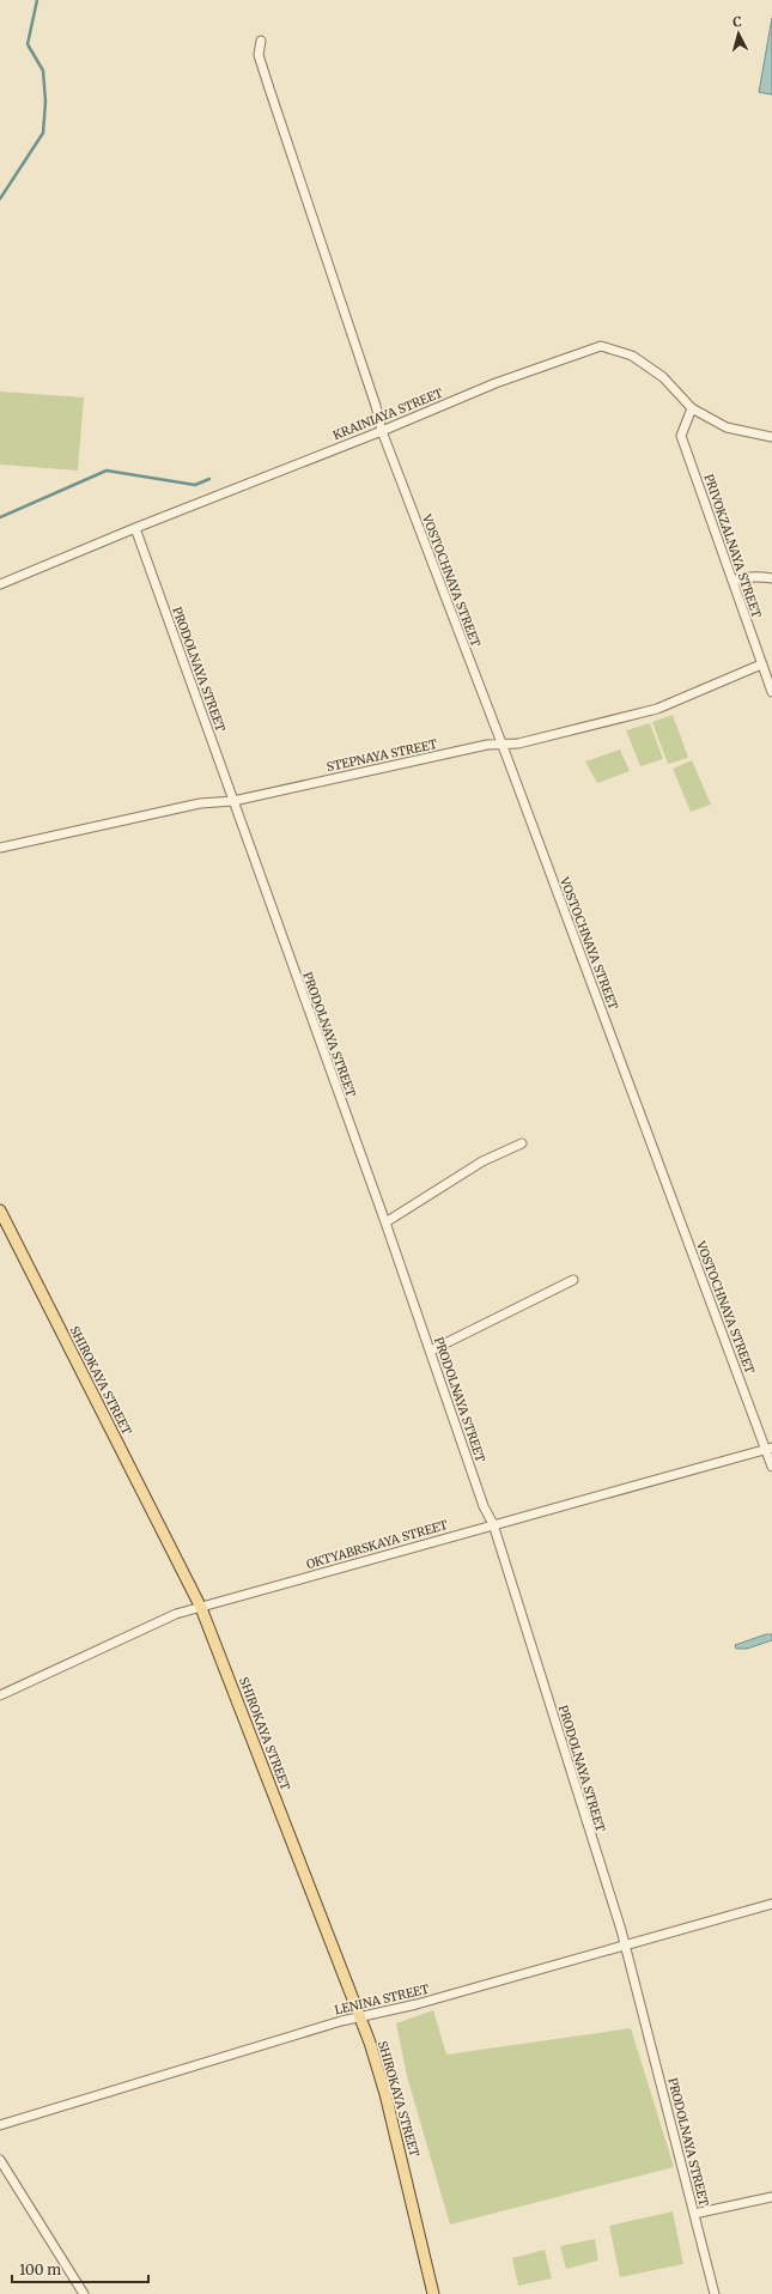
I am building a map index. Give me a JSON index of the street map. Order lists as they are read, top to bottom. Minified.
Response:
{"streets":{"main road":["SHIROKAYA STREET"],"street":["KRAINIAYA STREET","PRIVOKZALNAYA STREET","VOSTOCHNAYA STREET","PRODOLNAYA STREET","STEPNAYA STREET","OKTYABRSKAYA STREET","LENINA STREET"]},"crossings":[["KRAINIAYA STREET","PRIVOKZALNAYA STREET"],["KRAINIAYA STREET","VOSTOCHNAYA STREET"],["KRAINIAYA STREET","PRODOLNAYA STREET"],["PRIVOKZALNAYA STREET","STEPNAYA STREET"],["VOSTOCHNAYA STREET","STEPNAYA STREET"],["VOSTOCHNAYA STREET","OKTYABRSKAYA STREET"],["PRODOLNAYA STREET","STEPNAYA STREET"],["PRODOLNAYA STREET","OKTYABRSKAYA STREET"],["PRODOLNAYA STREET","LENINA STREET"],["SHIROKAYA STREET","OKTYABRSKAYA STREET"],["SHIROKAYA STREET","LENINA STREET"]],"scale_bar":"100 m","north":"top"}
